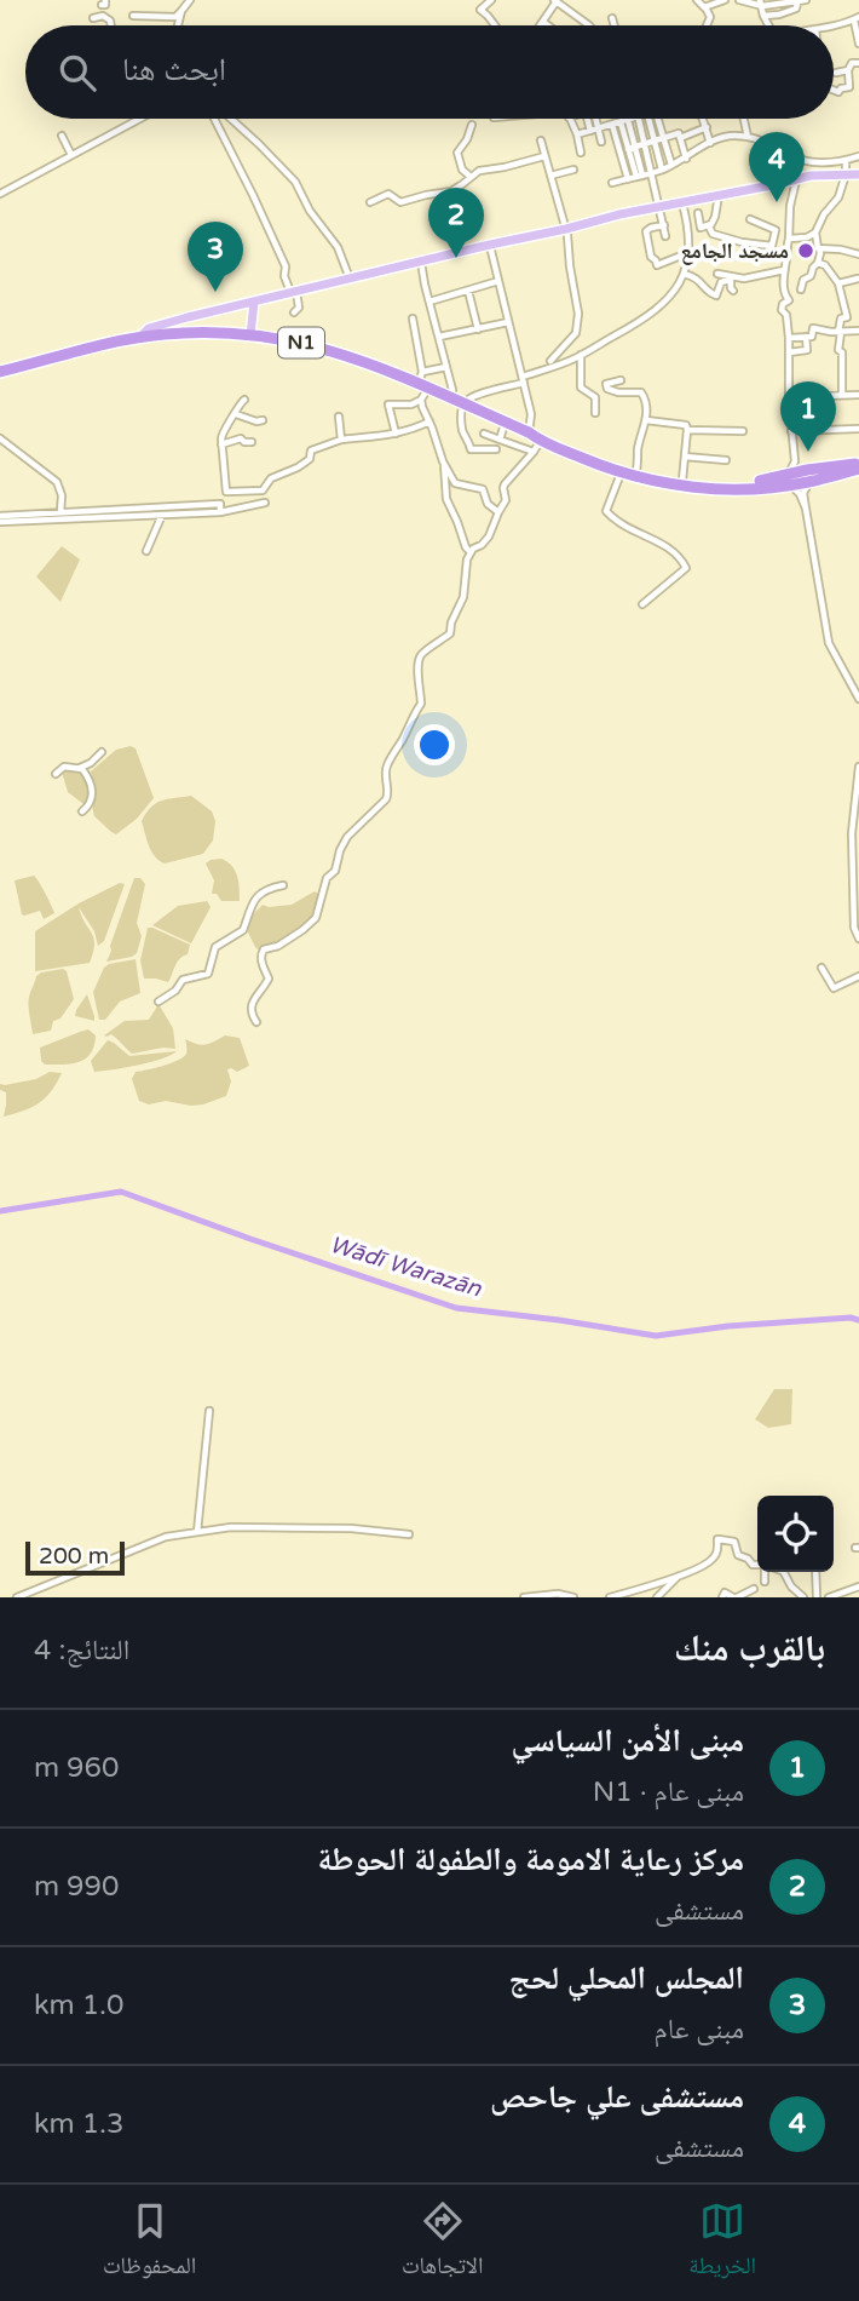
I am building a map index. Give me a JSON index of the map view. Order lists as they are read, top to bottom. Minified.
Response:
{"streets":{"highway":["N1"]},"water":["Wādī Warazān"],"places":["مسجد الجامع"],"scale_bar":"200 m","page":{"search":"ابحث هنا","pins":["4","2","3","1"],"scale":"200 m","heading":["بالقرب منك","النتائج: 4"],"list":[{"mark":"1","name":"مبنى الأمن السياسي","note":"مبنى عام · N1","value":"960 m"},{"mark":"2","name":"مركز رعاية الامومة والطفولة الحوطة","note":"مستشفى","value":"990 m"},{"mark":"3","name":"المجلس المحلي لحج","note":"مبنى عام","value":"1.0 km"},{"mark":"4","name":"مستشفى علي جاحص","note":"مستشفى","value":"1.3 km"}],"nav":["الخريطة","الاتجاهات","المحفوظات"]}}
